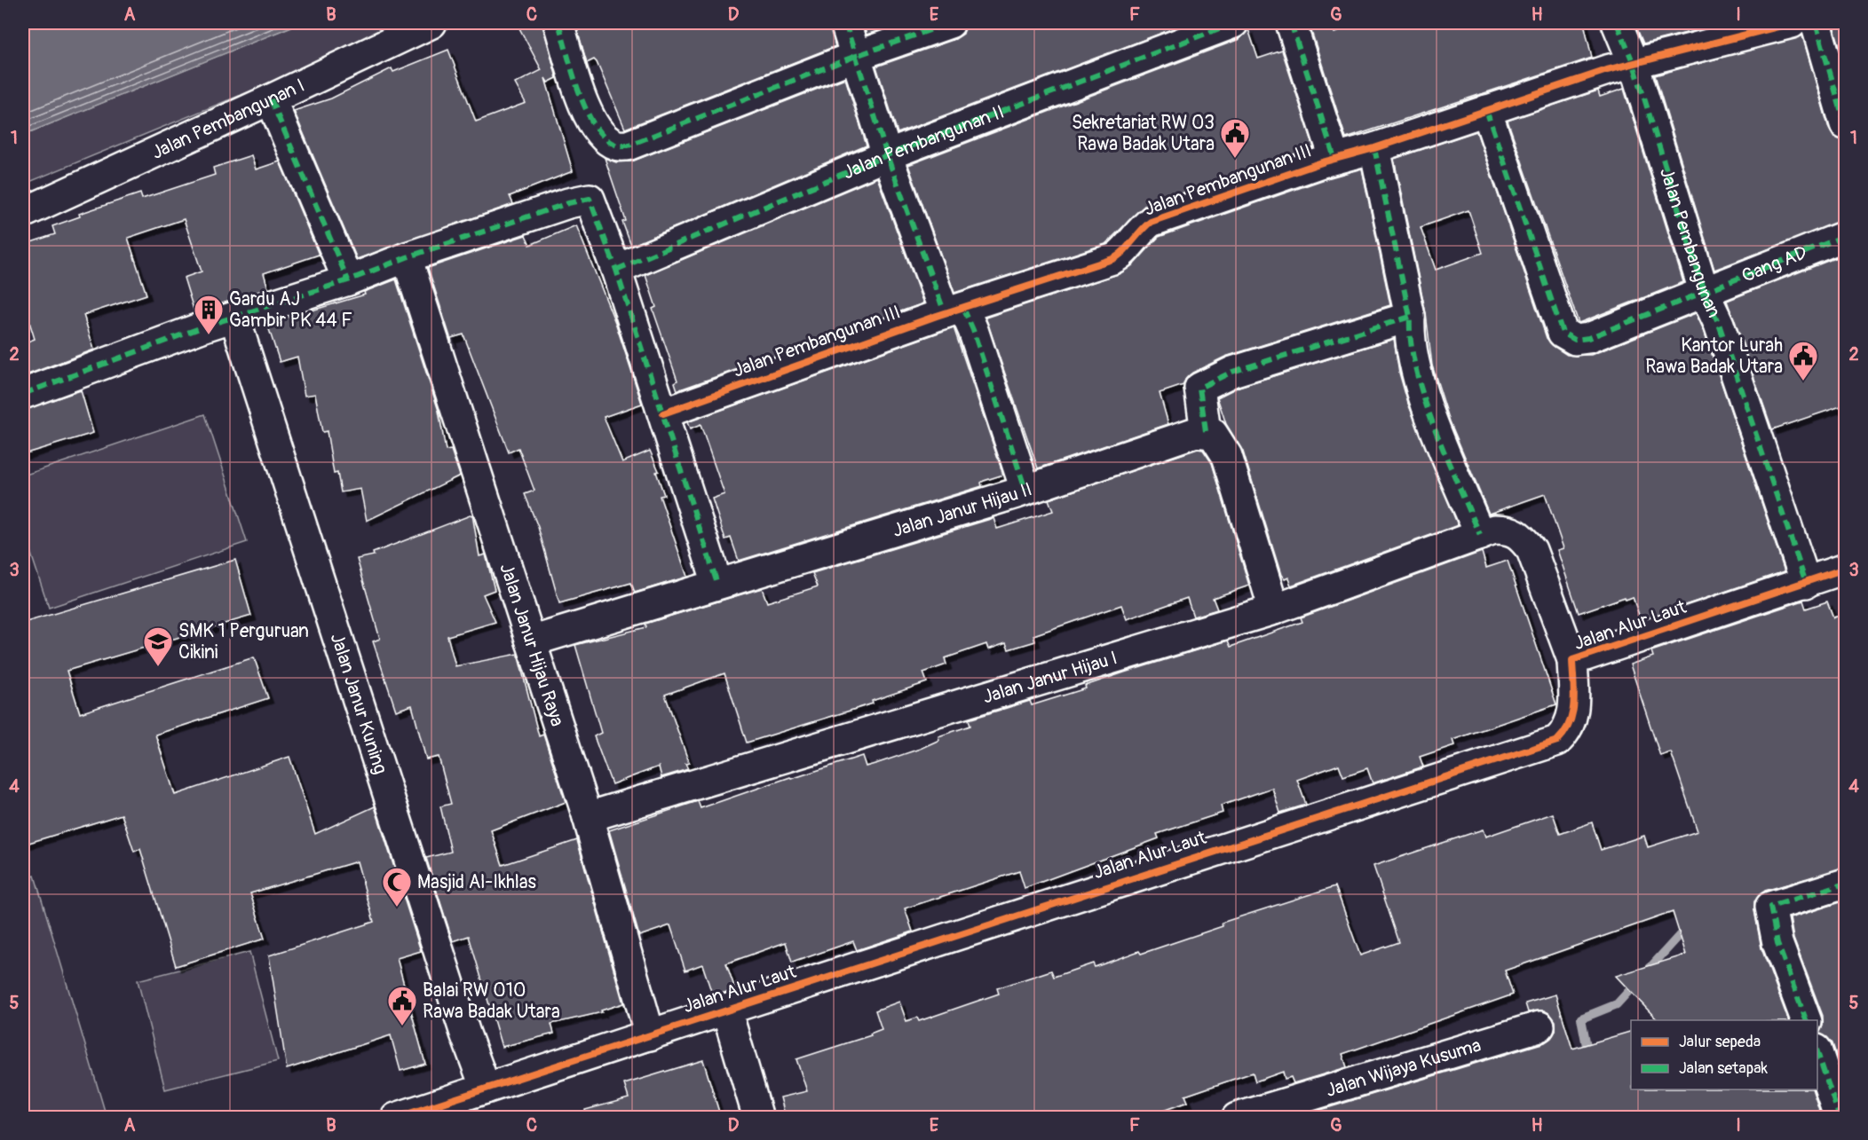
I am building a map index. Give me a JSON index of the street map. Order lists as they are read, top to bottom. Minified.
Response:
{"streets":{"street":["Jalan Pembangunan I","Jalan Pembangunan II","Jalan Pembangunan III","Jalan Pembangunan","Gang AD","Jalan Janur Hijau II","Jalan Alur Laut","Jalan Janur Hijau Raya","Jalan Janur Hijau I","Jalan Janur Kuning","Jalan Wijaya Kusuma"]},"crossings":[["Jalan Pembangunan III","Jalan Pembangunan"],["Jalan Pembangunan III","Gang AD"],["Jalan Pembangunan","Gang AD"],["Jalan Pembangunan","Jalan Alur Laut"],["Jalan Janur Hijau II","Jalan Janur Hijau Raya"],["Jalan Alur Laut","Jalan Janur Hijau Raya"],["Jalan Alur Laut","Jalan Janur Hijau I"],["Jalan Alur Laut","Jalan Janur Kuning"],["Jalan Janur Hijau Raya","Jalan Janur Hijau I"]],"places":{"public building":["Sekretariat RW 03 Rawa Badak Utara","Kantor Lurah Rawa Badak Utara","Balai RW 010 Rawa Badak Utara"],"building":["Gardu AJ Gambir PK 44 F"],"school or university":["SMK 1 Perguruan Cikini"],"mosque":["Masjid Al-Ikhlas"]},"legend":["Jalur sepeda","Jalan setapak"],"grid":{"columns":["A","B","C","D","E","F","G","H","I"],"rows":["1","2","3","4","5"]}}
